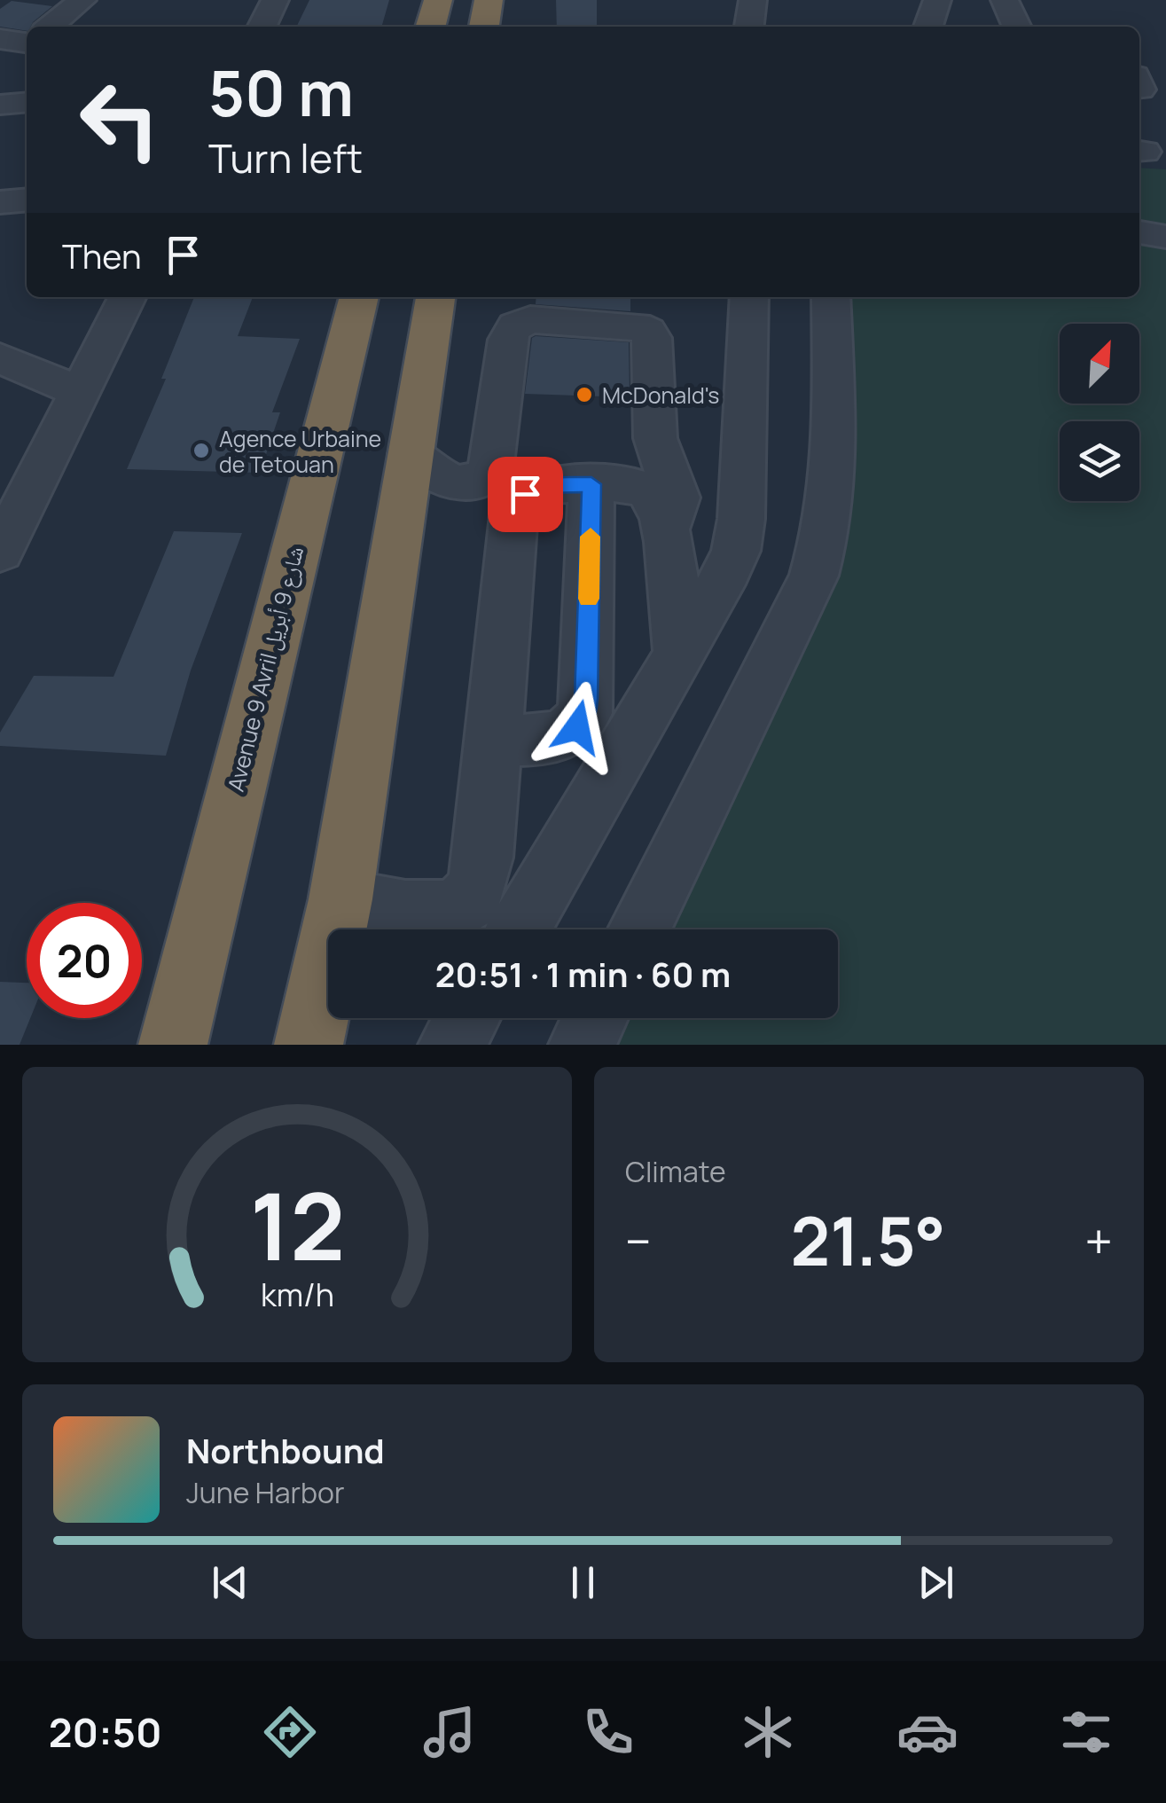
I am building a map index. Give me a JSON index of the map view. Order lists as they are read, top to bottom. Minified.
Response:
{"streets":{"highway":["Avenue 9 Avril شارع 9 أبريل"]},"places":["McDonald's","Agence Urbaine de Tetouan"],"north":"top right","page":{"turn":["50 m","Turn left"],"then":"Then","limit":"20","trip":"20:51 · 1 min · 60 m","tile":"Climate","heat":["−","21.5°","+"],"song":["Northbound","June Harbor"],"tabs":"20:50","gauge":["12","km/h"]}}
